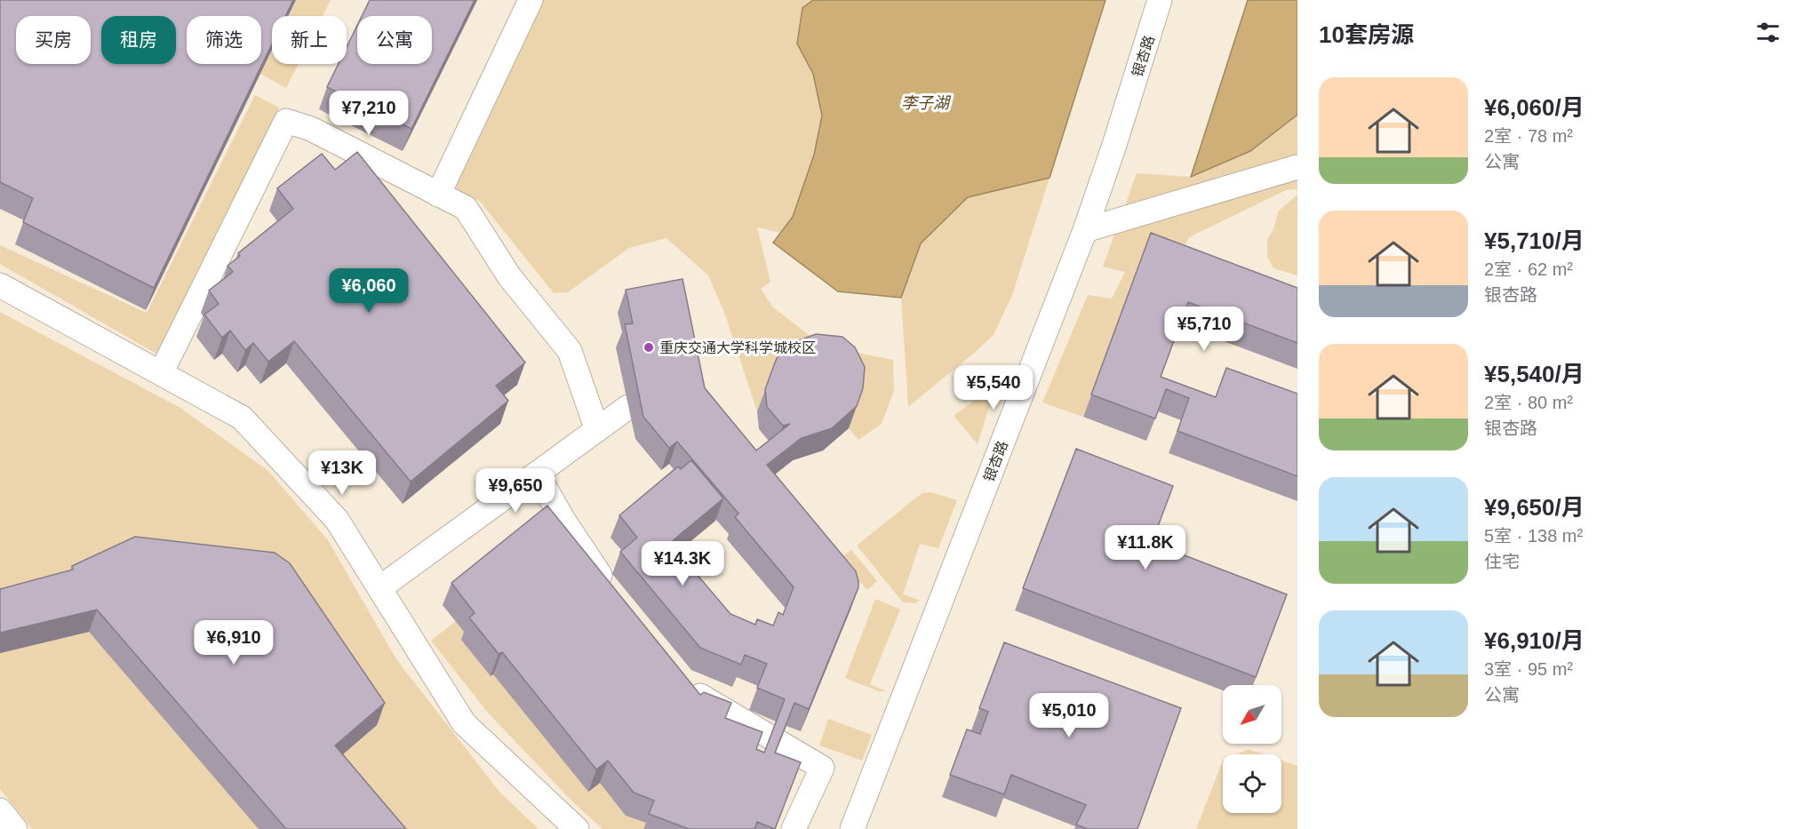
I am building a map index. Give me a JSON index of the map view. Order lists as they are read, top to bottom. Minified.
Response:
{"streets":{"street":["银杏路"]},"water":["李子湖"],"places":["重庆交通大学科学城校区"],"north":"bottom left","page":{"heading":"10套房源","chip":["买房","租房","筛选","新上","公寓"],"list":[{"name":"¥6,060/月","note":"2室 · 78 m² · 公寓"},{"name":"¥5,710/月","note":"2室 · 62 m² · 银杏路"},{"name":"¥5,540/月","note":"2室 · 80 m² · 银杏路"},{"name":"¥9,650/月","note":"5室 · 138 m² · 住宅"},{"name":"¥6,910/月","note":"3室 · 95 m² · 公寓"}],"price":["¥7,210","¥6,060","¥5,710","¥5,540","¥13K","¥9,650","¥11.8K","¥14.3K","¥6,910","¥5,010"]}}
